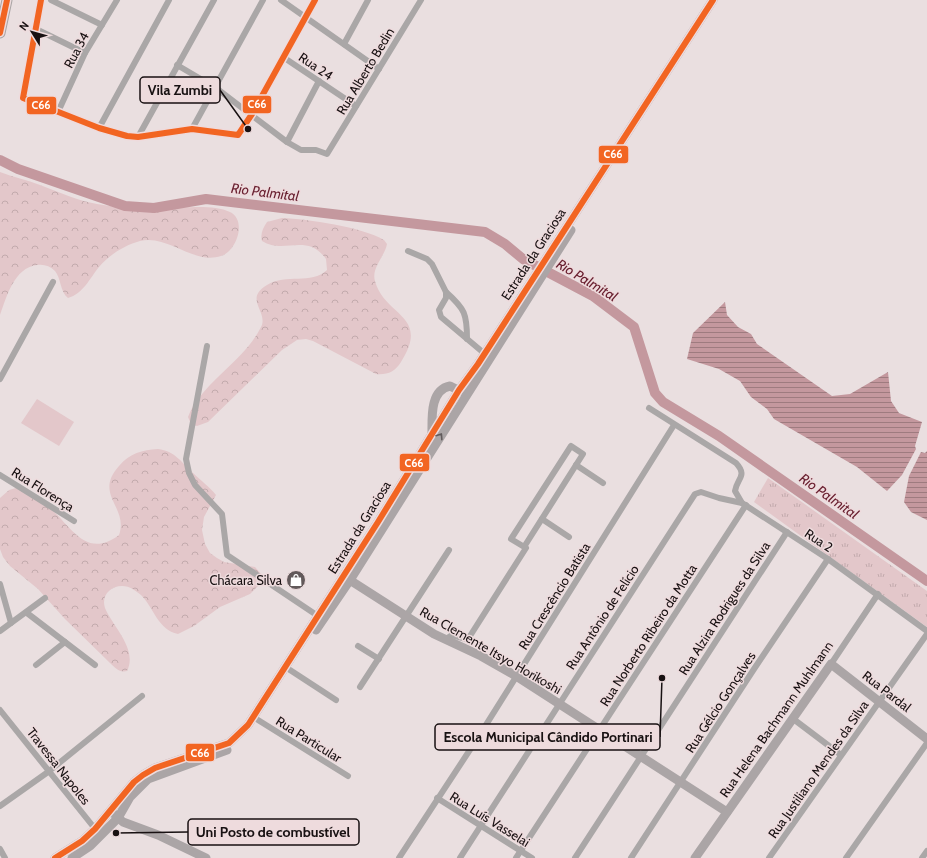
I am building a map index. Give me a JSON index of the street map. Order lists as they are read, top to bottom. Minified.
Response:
{"streets":{"main road":["Estrada da Graciosa","Rua Clemente Itsyo Horikoshi","Rua Pardal","Rua Helena Bachmann Muhlmann"],"street":["Rua 34","Rua 24","Rua Alberto Bedin","Rua Florença","Rua 2","Rua Crescêncio Batista","Rua Alzira Rodrigues da Silva","Rua Antônio de Felício","Rua Norberto Ribeiro da Motta","Rua Gélcio Gonçalves","Rua Particular","Travessa Napoles","Rua Justiliano Mendes da Silva","Rua Luís Vasselai"]},"crossings":[["Rua 24","Rua Alberto Bedin"],["Estrada da Graciosa","Rua Clemente Itsyo Horikoshi"],["Estrada da Graciosa","Rua Particular"],["Estrada da Graciosa","Travessa Napoles"],["Rua 2","Rua Alzira Rodrigues da Silva"],["Rua 2","Rua Antônio de Felício"],["Rua 2","Rua Norberto Ribeiro da Motta"],["Rua 2","Rua Gélcio Gonçalves"],["Rua 2","Rua Helena Bachmann Muhlmann"],["Rua Crescêncio Batista","Rua Clemente Itsyo Horikoshi"],["Rua Crescêncio Batista","Rua Luís Vasselai"],["Rua Alzira Rodrigues da Silva","Rua Clemente Itsyo Horikoshi"],["Rua Antônio de Felício","Rua Norberto Ribeiro da Motta"],["Rua Antônio de Felício","Rua Clemente Itsyo Horikoshi"],["Rua Antônio de Felício","Rua Luís Vasselai"],["Rua Norberto Ribeiro da Motta","Rua Clemente Itsyo Horikoshi"],["Rua Norberto Ribeiro da Motta","Rua Luís Vasselai"],["Rua Clemente Itsyo Horikoshi","Rua Gélcio Gonçalves"],["Rua Clemente Itsyo Horikoshi","Rua Helena Bachmann Muhlmann"],["Rua Pardal","Rua Helena Bachmann Muhlmann"],["Rua Pardal","Rua Justiliano Mendes da Silva"]],"water":["Rio Palmital"],"places":{"other":["Vila Zumbi","Escola Municipal Cândido Portinari","Uni Posto de combustível"],"shop":["Chácara Silva"]},"lines":["transit line C66"],"north":"top left"}
